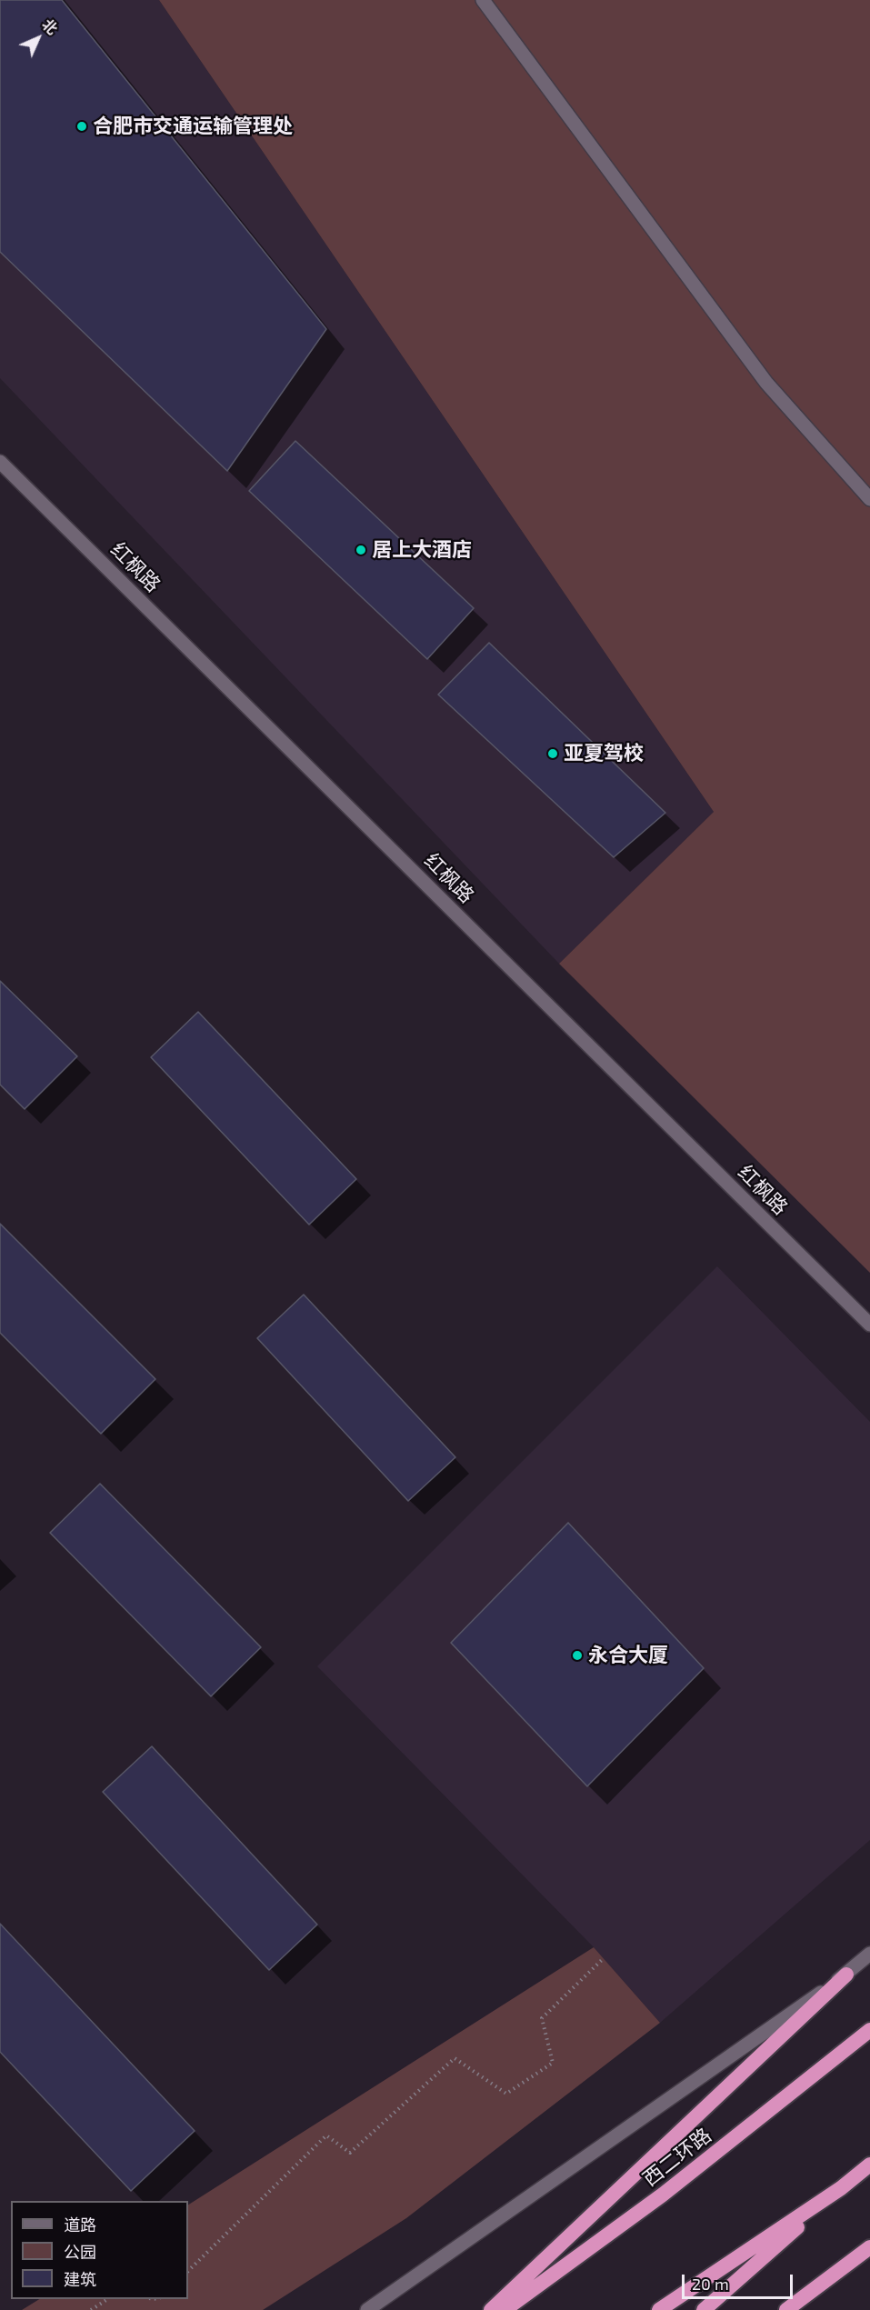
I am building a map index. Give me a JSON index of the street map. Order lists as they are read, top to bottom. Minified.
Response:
{"streets":{"highway":["西二环路"],"street":["红枫路"]},"places":["合肥市交通运输管理处","居上大酒店","亚夏驾校","永合大厦"],"legend":["道路","公园","建筑"],"scale_bar":"20 m","north":"top right"}
